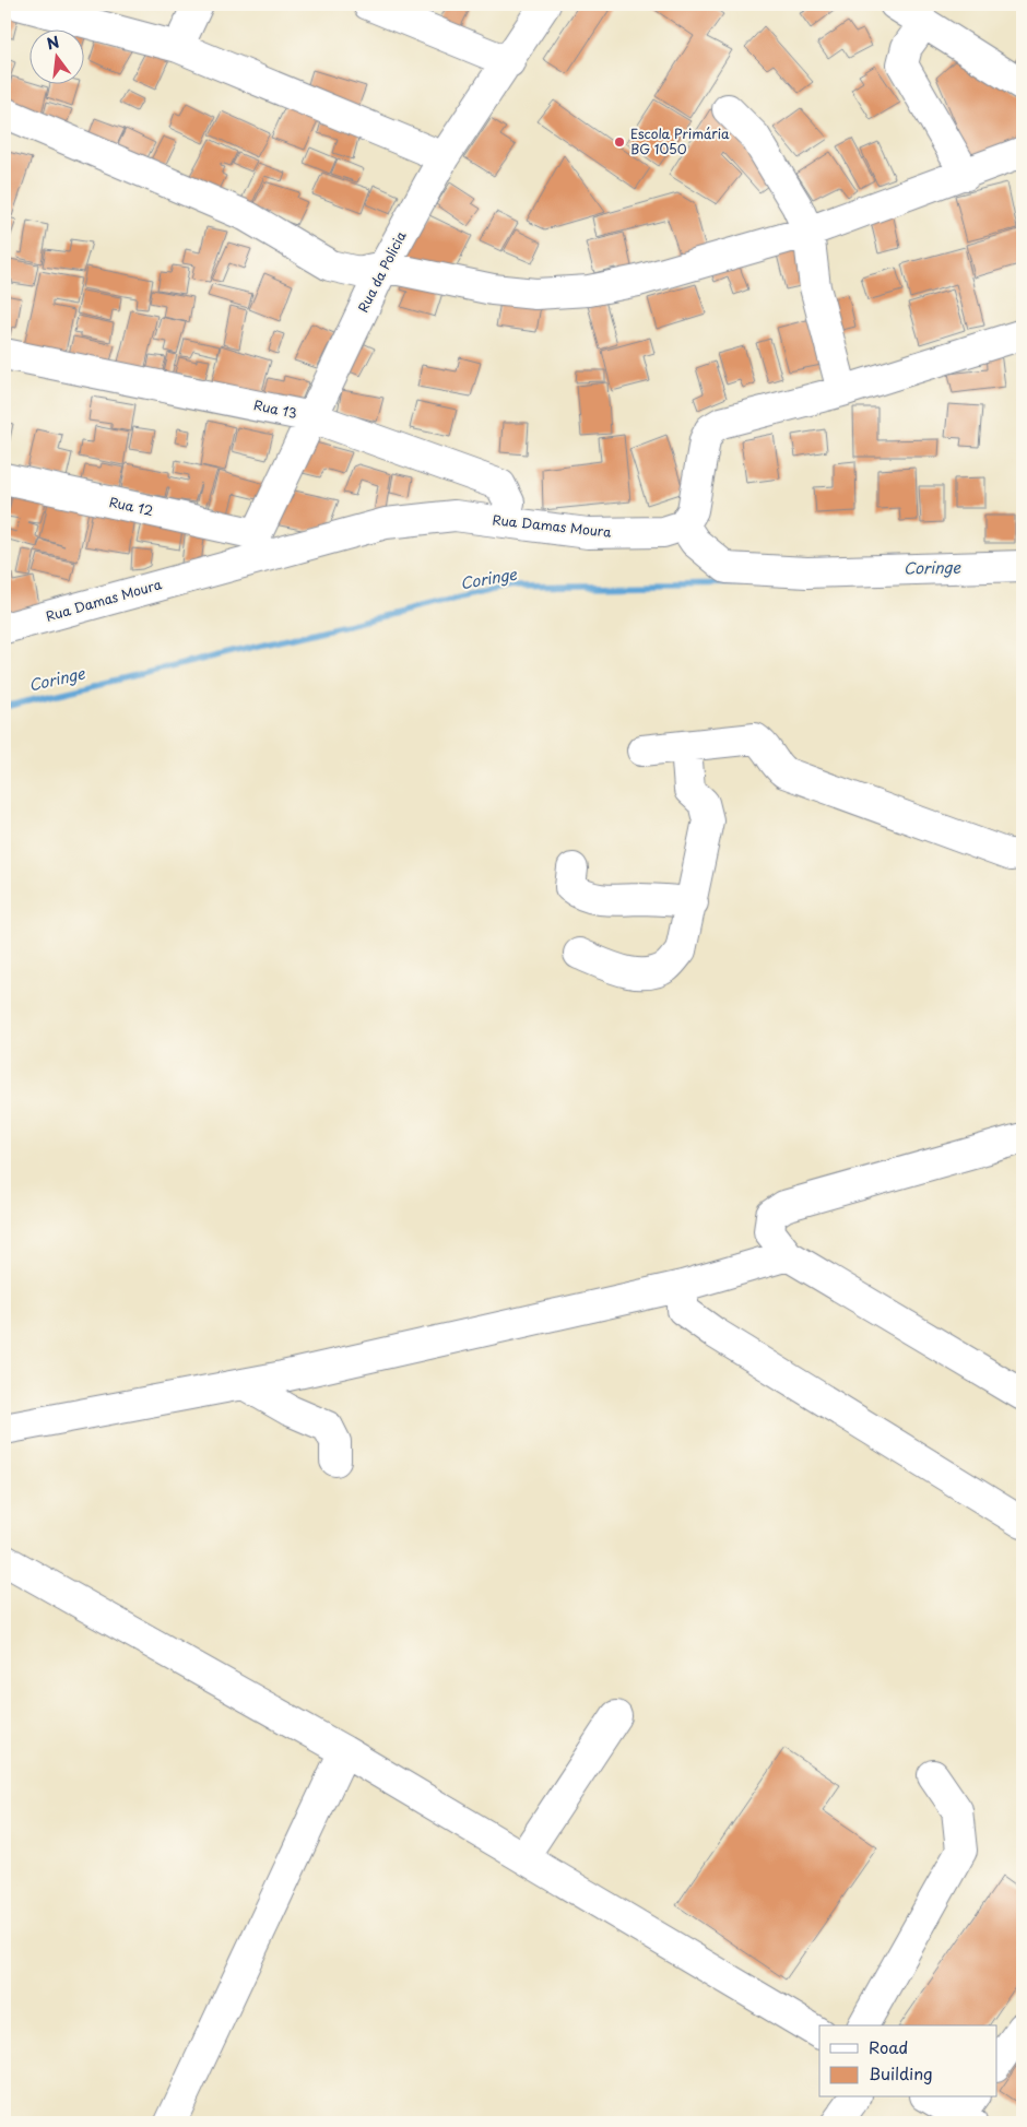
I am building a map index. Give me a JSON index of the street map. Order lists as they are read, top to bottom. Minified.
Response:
{"streets":{"street":["Rua da Policia","Rua 13","Rua 12","Rua Damas Moura"]},"crossings":[["Rua da Policia","Rua 13"],["Rua da Policia","Rua 12"],["Rua da Policia","Rua Damas Moura"],["Rua 13","Rua Damas Moura"],["Rua 12","Rua Damas Moura"]],"water":["Coringe"],"places":["Escola Primária BG 1050"],"legend":["Road","Building"],"north":"top"}
